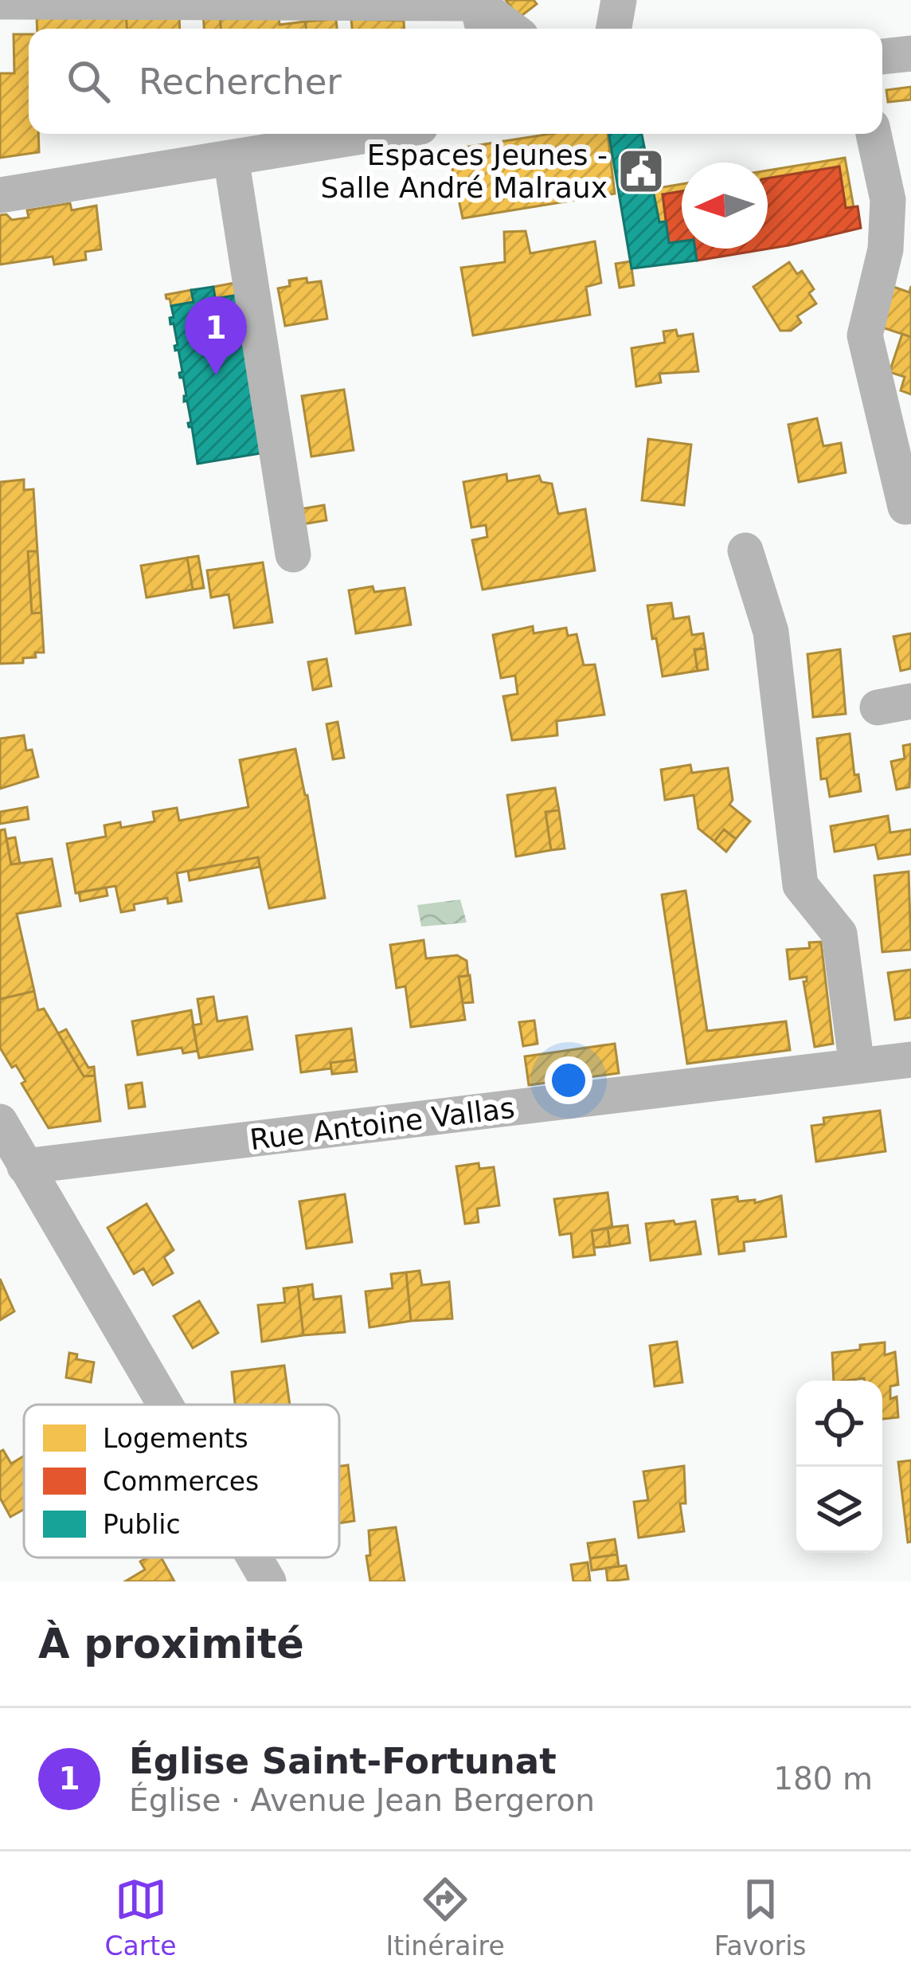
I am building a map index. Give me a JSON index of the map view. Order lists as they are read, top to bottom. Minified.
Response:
{"streets":{"street":["Rue Antoine Vallas"]},"places":{"public building":["Espaces Jeunes - Salle André Malraux"]},"legend":["Logements","Commerces","Public"],"north":"left","page":{"search":"Rechercher","pins":"1","heading":"À proximité","list":[{"mark":"1","name":"Église Saint-Fortunat","note":"Église · Avenue Jean Bergeron","value":"180 m"}],"nav":["Carte","Itinéraire","Favoris"]}}
